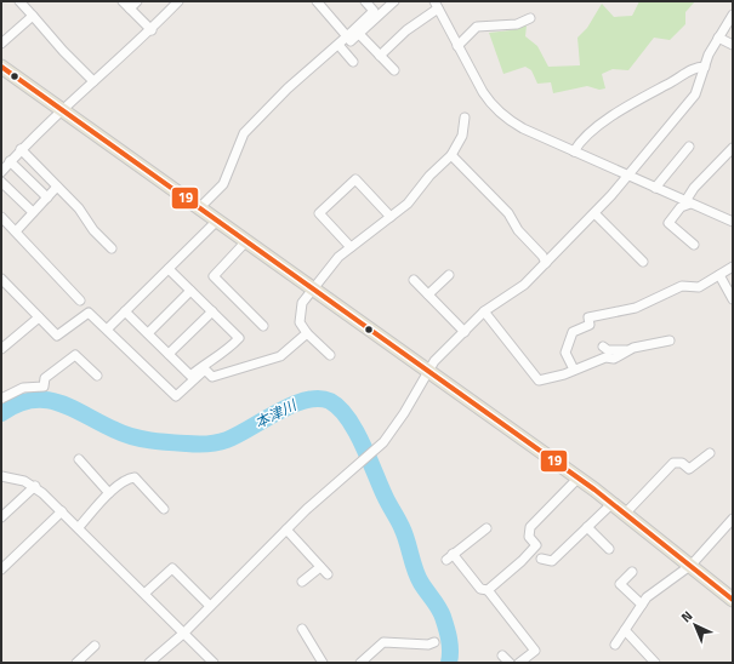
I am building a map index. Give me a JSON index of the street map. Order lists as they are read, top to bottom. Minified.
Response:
{"water":["本津川"],"lines":["transit line 19"],"north":"top left"}
